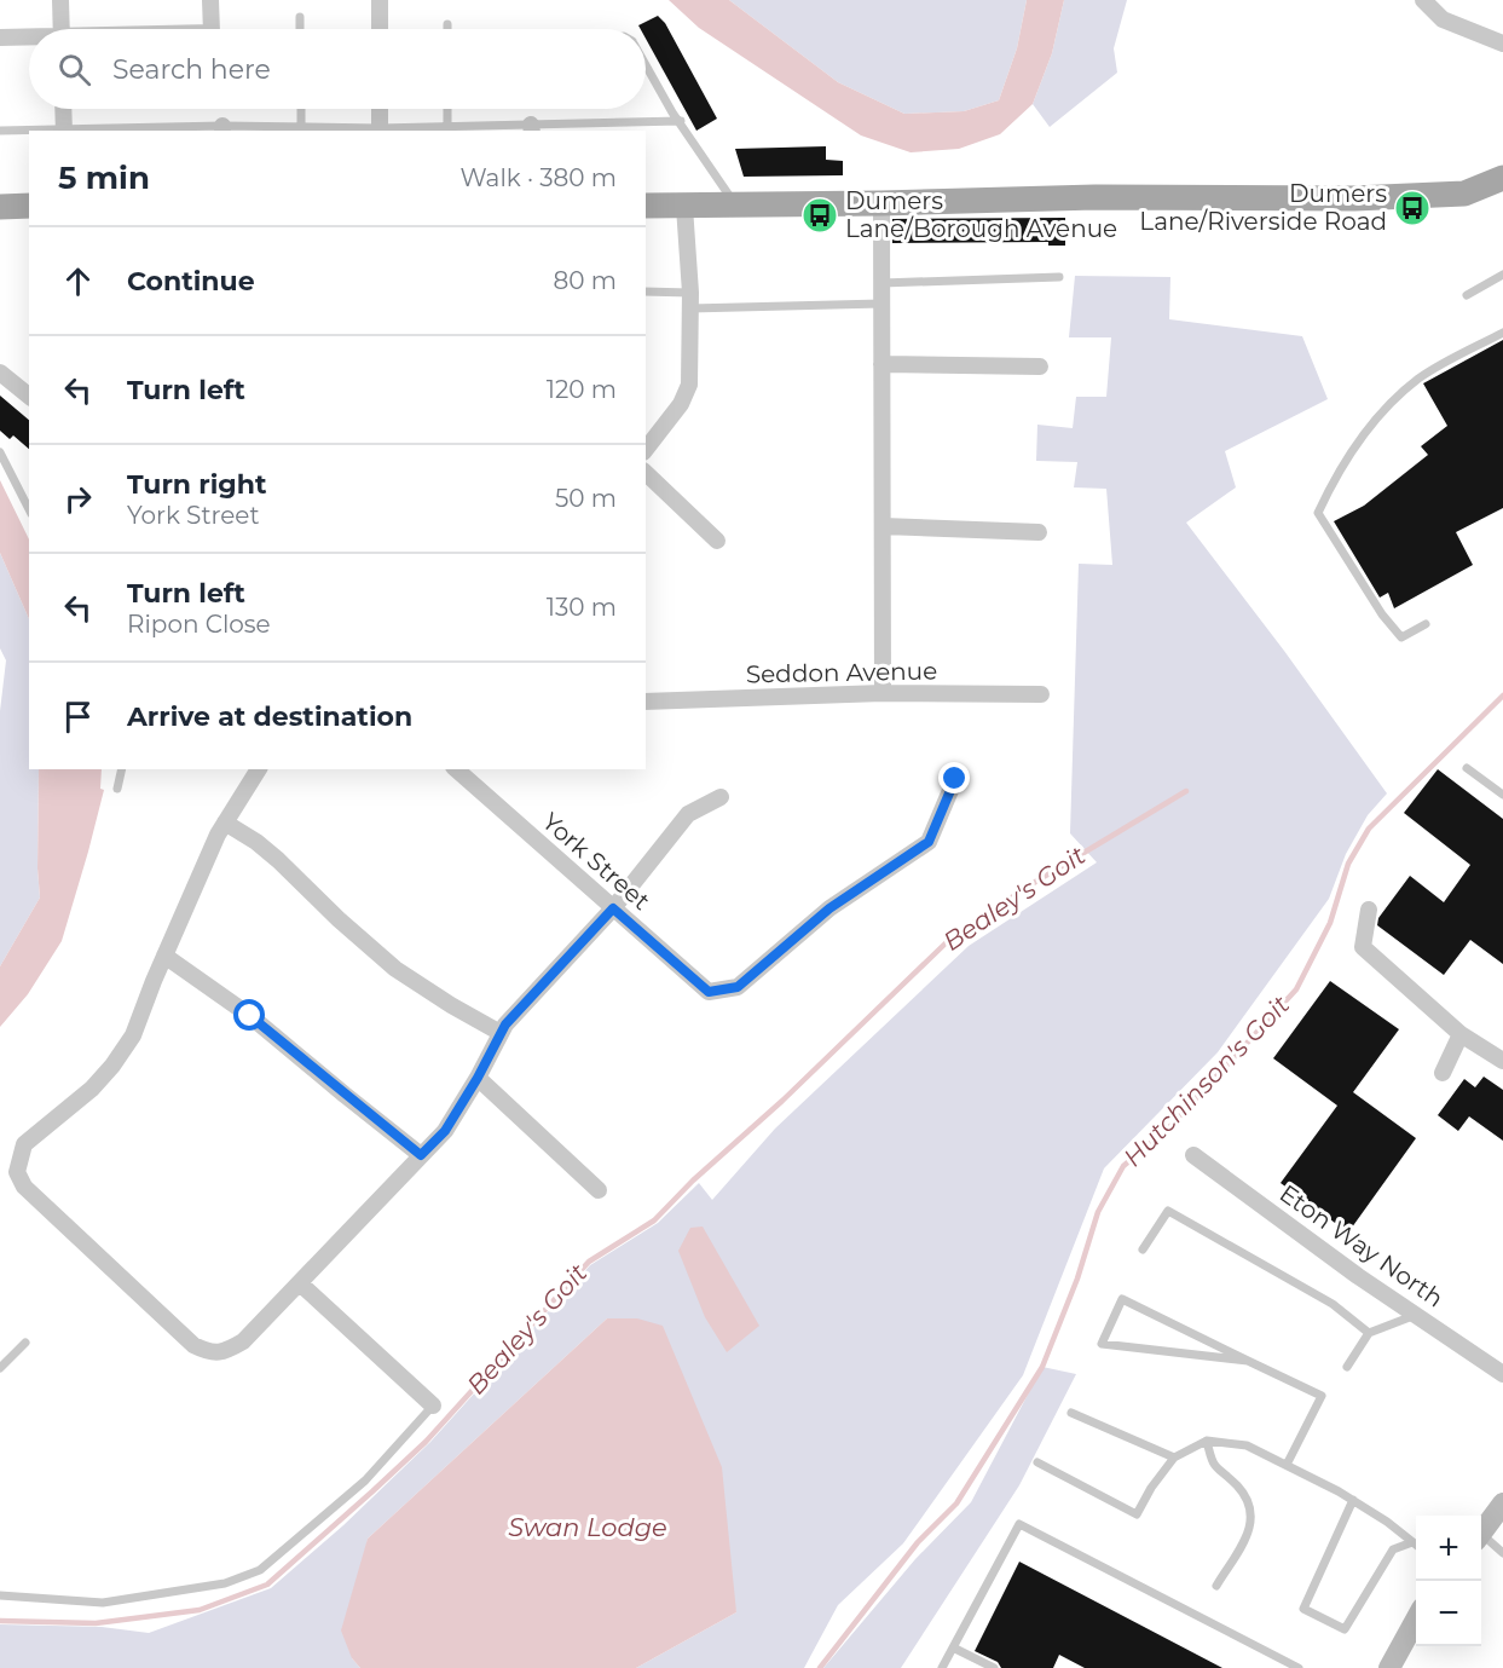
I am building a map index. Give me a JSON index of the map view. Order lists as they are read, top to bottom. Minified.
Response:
{"streets":{"street":["Seddon Avenue","York Street","Eton Way North"]},"water":["Bealey's Goit","Hutchinson's Goit","Swan Lodge"],"places":{"bus stop":["Dumers Lane/Riverside Road","Dumers Lane/Borough Avenue"]},"page":{"search":"Search here","heading":["5 min","Walk · 380 m"],"list":[["Continue","80 m"],["Turn left","120 m"],["Turn right","York Street","50 m"],["Turn left","Ripon Close","130 m"],"Arrive at destination"],"map_buttons":["+","−"]}}
